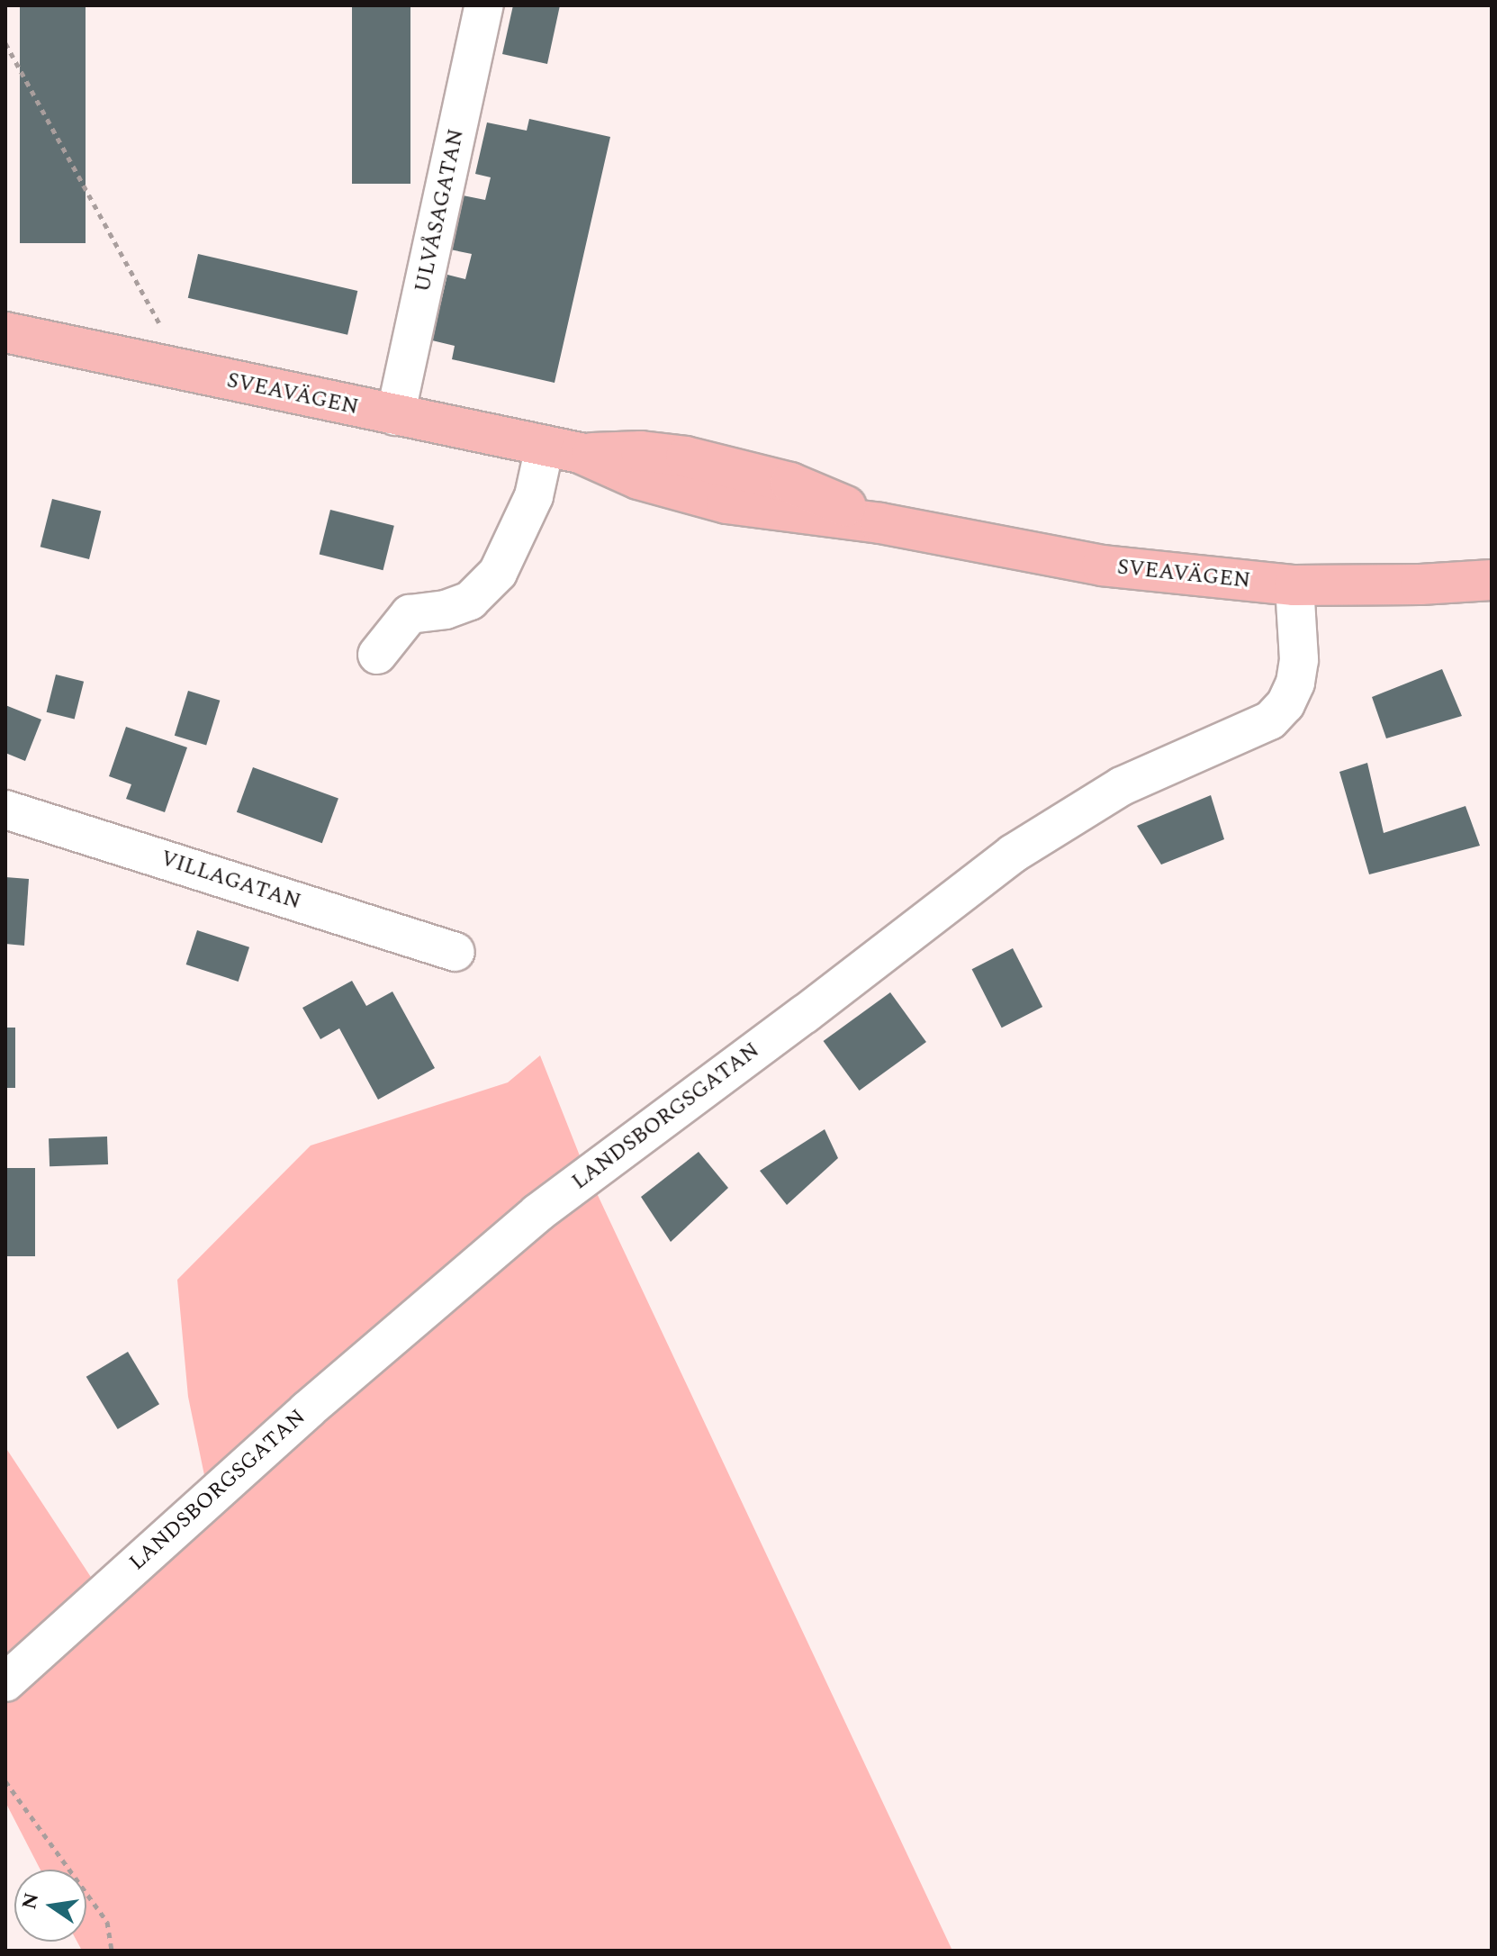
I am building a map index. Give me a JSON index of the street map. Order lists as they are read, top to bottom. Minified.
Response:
{"streets":{"main road":["SVEAVÄGEN"],"street":["ULVÅSAGATAN","VILLAGATAN","LANDSBORGSGATAN"]},"crossings":[["ULVÅSAGATAN","SVEAVÄGEN"],["SVEAVÄGEN","LANDSBORGSGATAN"]],"north":"left"}
